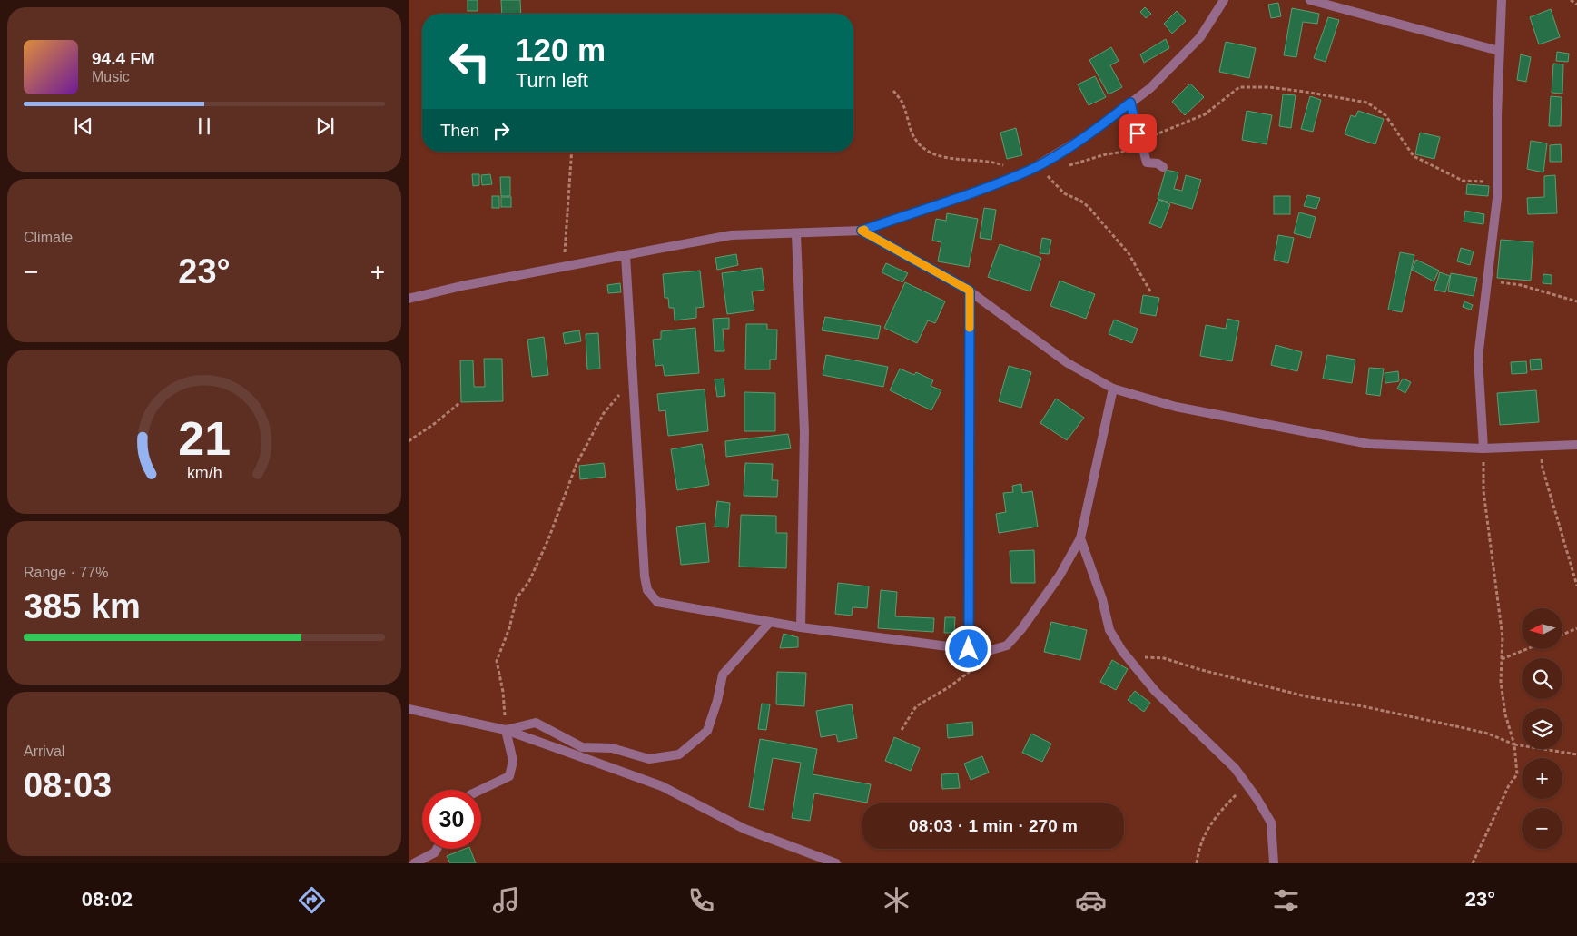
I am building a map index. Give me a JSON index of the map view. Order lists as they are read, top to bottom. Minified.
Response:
{"north":"left","page":{"turn":["120 m","Turn left"],"song":["94.4 FM","Music"],"then":"Then","tile":["Climate",["Range · 77%","385 km"],["Arrival","08:03"]],"heat":["−","23°","+"],"map_buttons":["+","−"],"limit":"30","trip":"08:03 · 1 min · 270 m","tabs":["08:02","23°"],"gauge":["21","km/h"]}}
